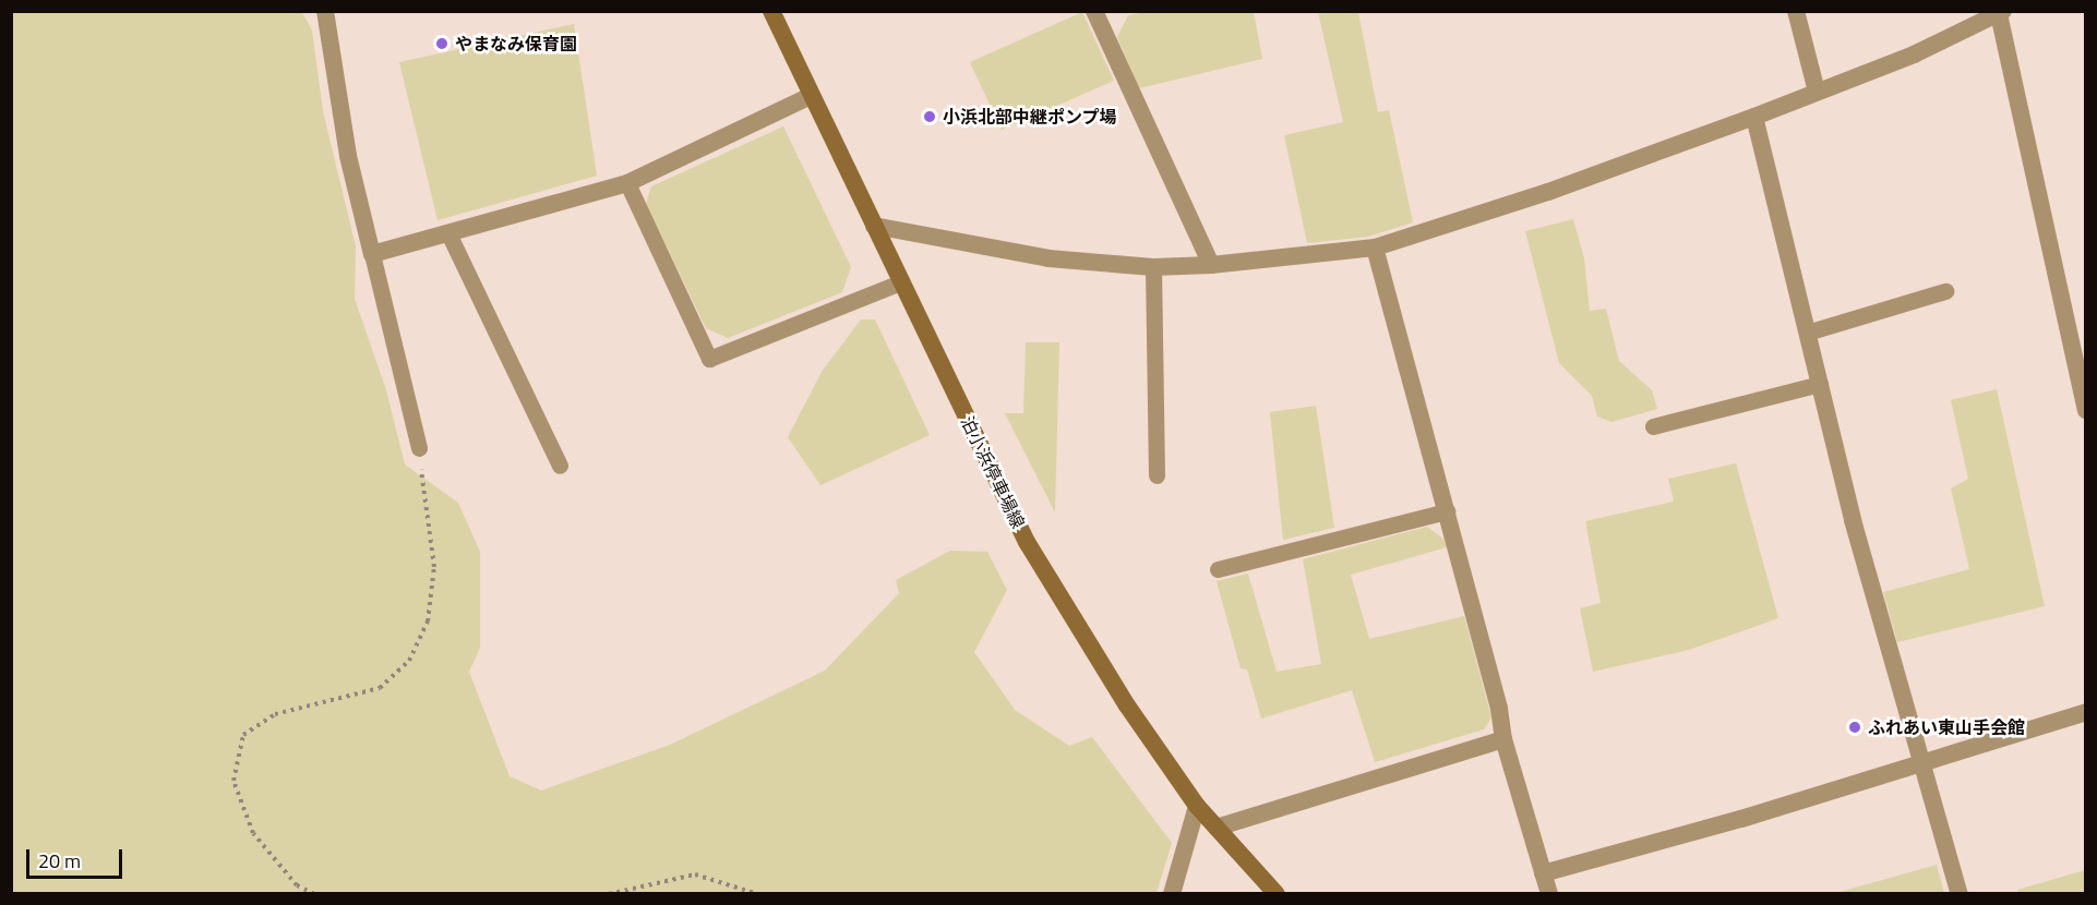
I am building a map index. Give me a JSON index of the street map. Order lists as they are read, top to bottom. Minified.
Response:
{"streets":{"main road":["泊小浜停車場線"]},"places":["やまなみ保育園","小浜北部中継ポンプ場","ふれあい東山手会館"],"scale_bar":"20 m"}
